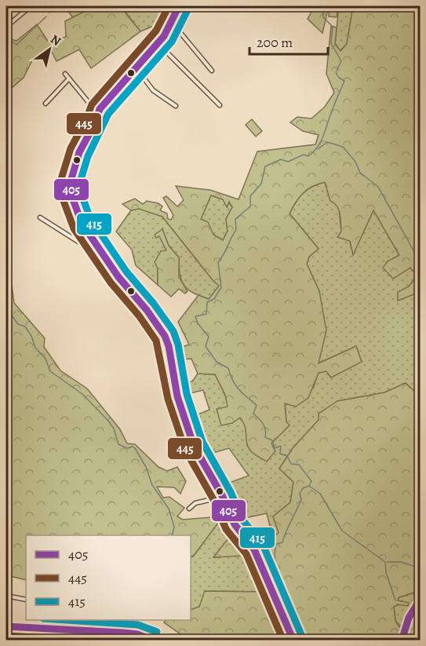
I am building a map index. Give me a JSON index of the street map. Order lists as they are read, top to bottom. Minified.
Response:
{"lines":["transit line 405","transit line 445","transit line 415"],"legend":["405","445","415"],"scale_bar":"200 m","north":"top right"}
